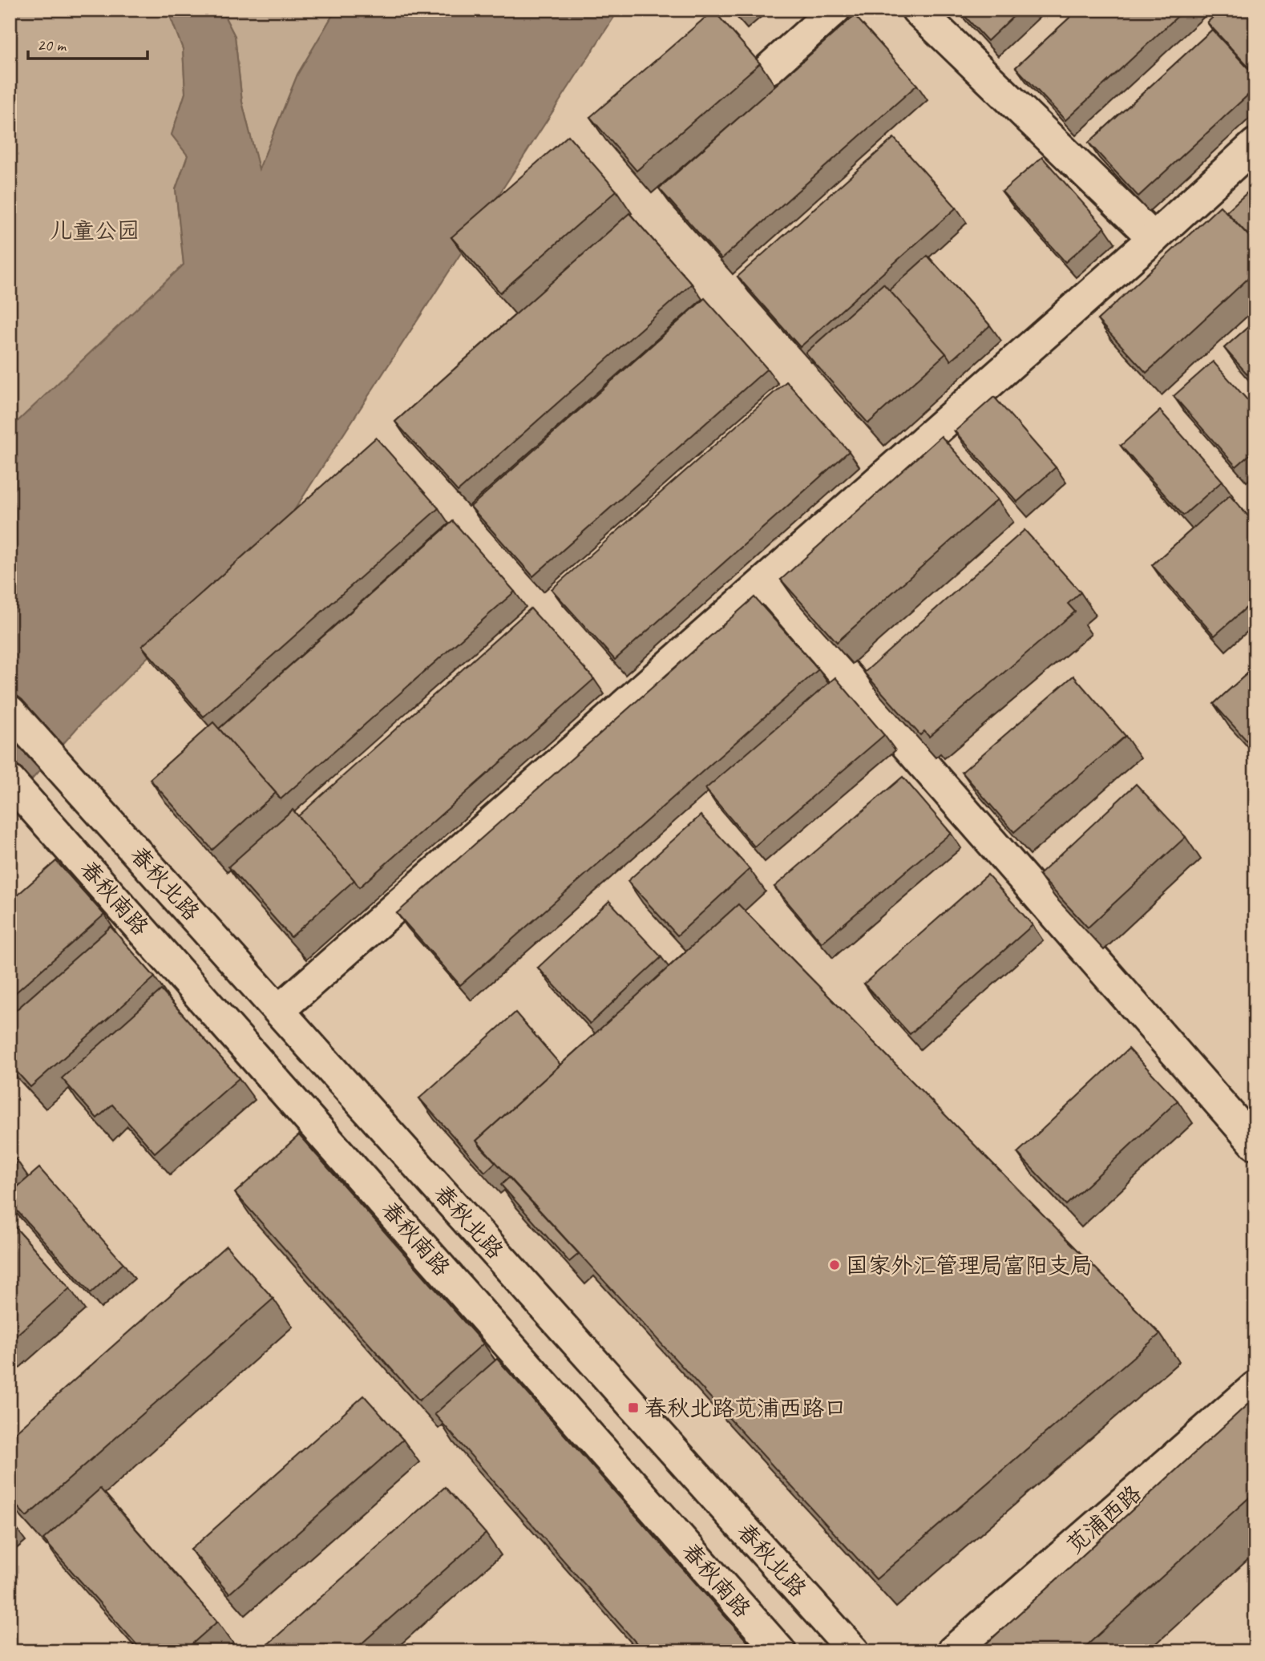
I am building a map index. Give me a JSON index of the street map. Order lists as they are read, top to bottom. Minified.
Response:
{"streets":{"street":["春秋北路","春秋南路","苋浦西路"]},"parks":["儿童公园"],"places":{"other":["国家外汇管理局富阳支局"],"transit":["春秋北路苋浦西路口"]},"scale_bar":"20 m"}
